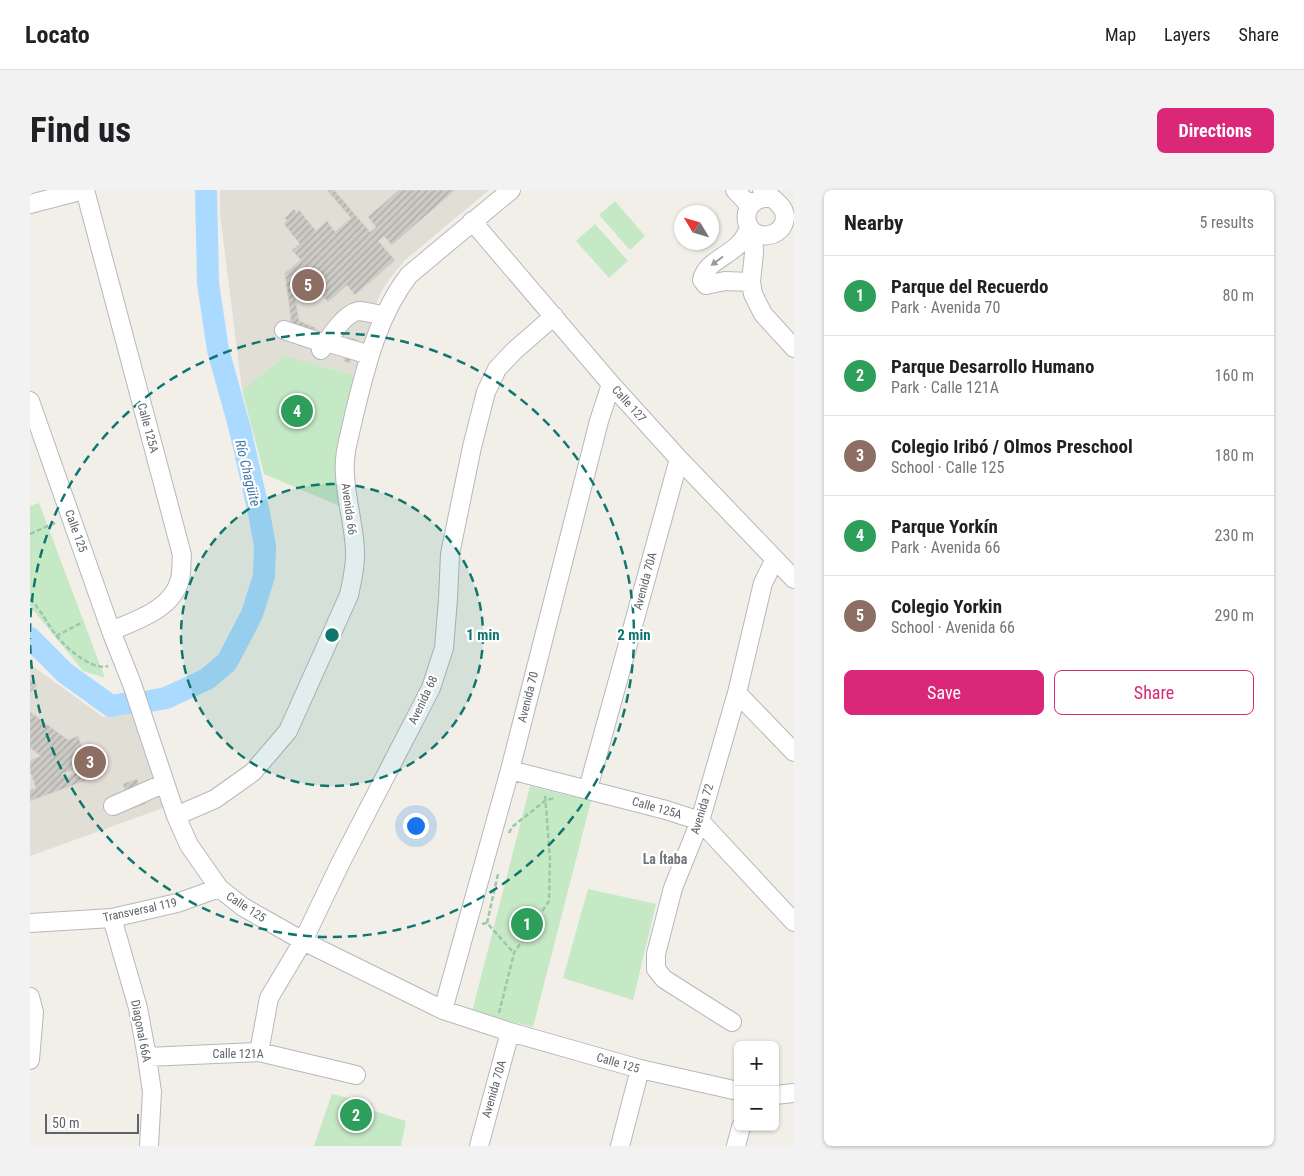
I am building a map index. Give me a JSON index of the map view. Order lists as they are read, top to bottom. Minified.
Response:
{"streets":{"street":["Calle 127","Calle 125A","Avenida 66","Calle 125","Avenida 70A","Avenida 70","Avenida 68","Avenida 72","Transversal 119","Diagonal 66A","Calle 121A"]},"crossings":[["Calle 127","Avenida 66"],["Calle 127","Avenida 70A"],["Calle 127","Avenida 70"],["Calle 127","Avenida 68"],["Calle 127","Avenida 72"],["Calle 125A","Calle 125"],["Calle 125A","Avenida 70A"],["Calle 125A","Avenida 70"],["Calle 125A","Avenida 72"],["Avenida 66","Calle 125"],["Calle 125","Avenida 70A"],["Calle 125","Avenida 70"],["Calle 125","Avenida 68"],["Calle 125","Transversal 119"],["Avenida 68","Calle 121A"],["Transversal 119","Diagonal 66A"],["Diagonal 66A","Calle 121A"]],"districts":["La Ítaba"],"water":["Río Chagüite"],"scale_bar":"50 m","north":"top left","page":{"header":"Locato","nav":["Map","Layers","Share"],"buttons":["Directions",["Save","Share"]],"title":"Find us","heading":["Nearby","5 results"],"list":[{"mark":"1","name":"Parque del Recuerdo","note":"Park · Avenida 70","value":"80 m"},{"mark":"2","name":"Parque Desarrollo Humano","note":"Park · Calle 121A","value":"160 m"},{"mark":"3","name":"Colegio Iribó / Olmos Preschool","note":"School · Calle 125","value":"180 m"},{"mark":"4","name":"Parque Yorkín","note":"Park · Avenida 66","value":"230 m"},{"mark":"5","name":"Colegio Yorkin","note":"School · Avenida 66","value":"290 m"}],"pins":["5","4","3","1","2"],"map_buttons":["+","−"],"scale":"50 m"},"rings":["1 min","2 min"]}
